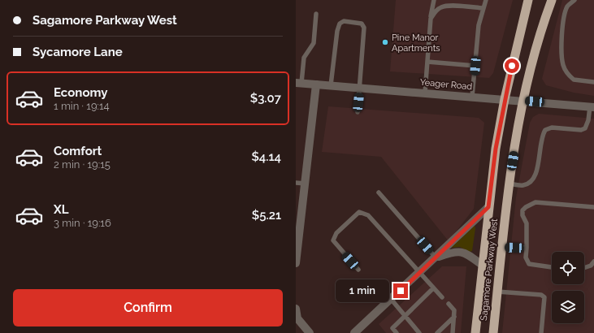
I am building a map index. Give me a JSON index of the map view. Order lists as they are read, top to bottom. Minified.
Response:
{"streets":{"highway":["Sagamore Parkway West"],"street":["Yeager Road"]},"crossings":[["Yeager Road","Sagamore Parkway West"]],"places":["Pine Manor Apartments"],"page":{"banner":["Sagamore Parkway West","Sycamore Lane"],"list":[{"name":"Economy","note":"1 min · 19:14","value":"$3.07"},{"name":"Comfort","note":"2 min · 19:15","value":"$4.14"},{"name":"XL","note":"3 min · 19:16","value":"$5.21"}],"bubble":"1 min","buttons":"Confirm"}}
